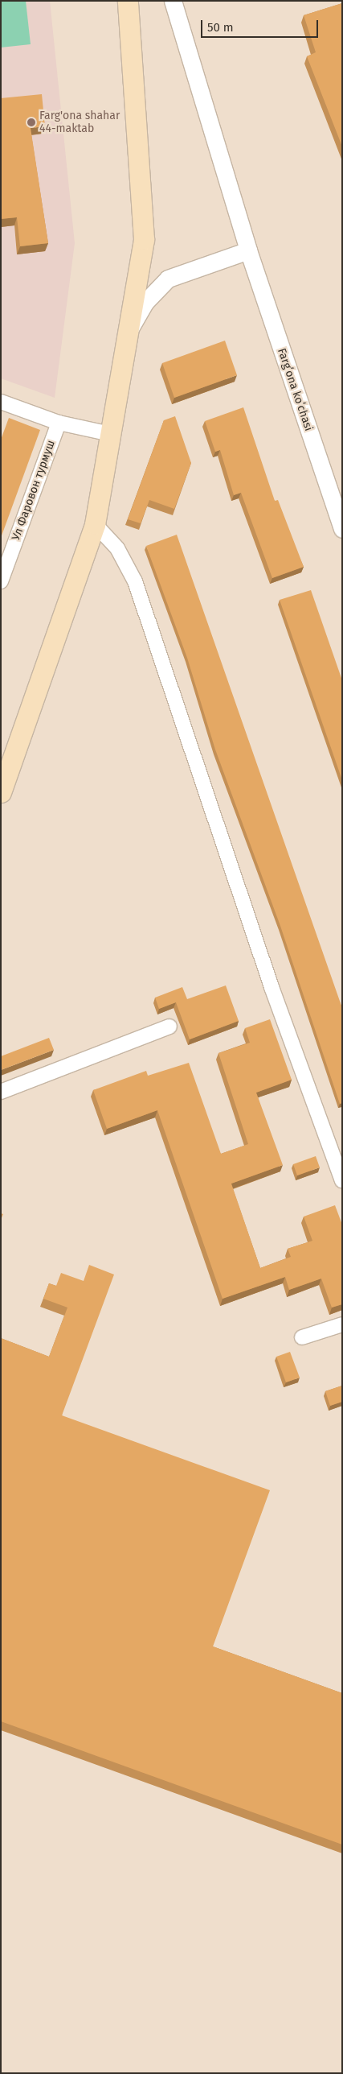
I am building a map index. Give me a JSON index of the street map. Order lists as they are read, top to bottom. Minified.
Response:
{"streets":{"street":["Fargʻona koʻchasi","Ул Фаровон турмуш"]},"places":["Farg'ona shahar 44-maktab"],"scale_bar":"50 m"}
